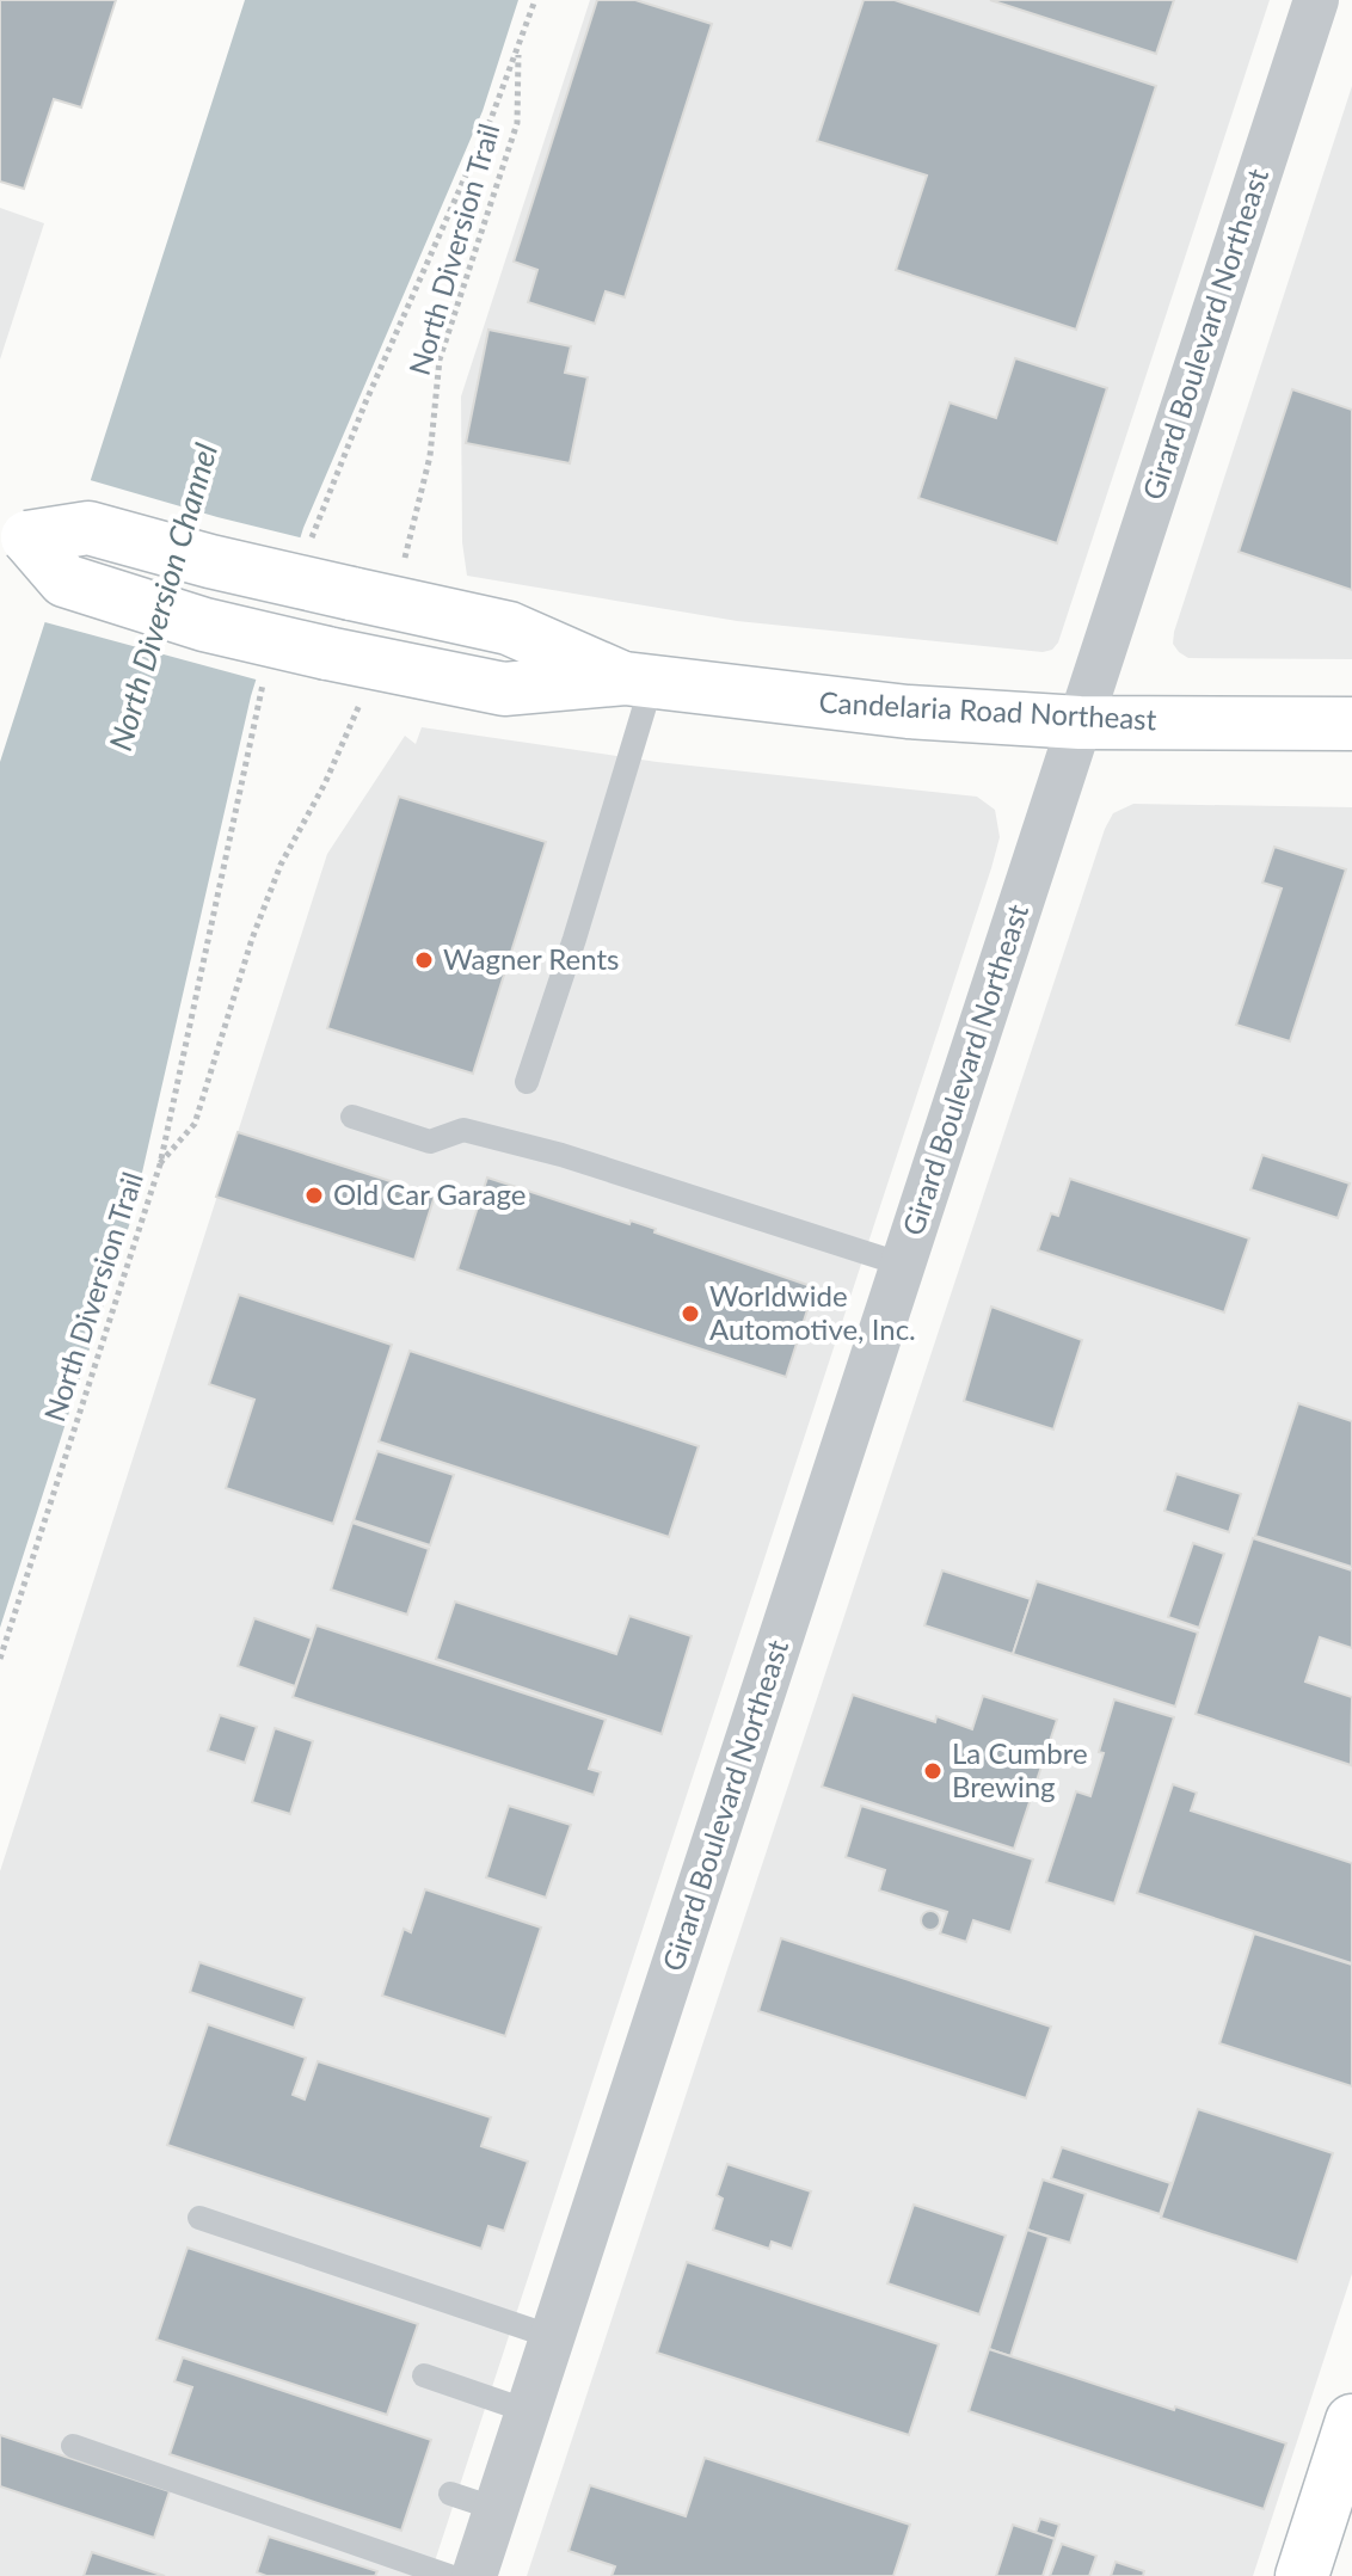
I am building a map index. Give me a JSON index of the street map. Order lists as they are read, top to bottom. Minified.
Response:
{"streets":{"main road":["Candelaria Road Northeast"],"street":["Girard Boulevard Northeast"],"path":["North Diversion Trail"]},"crossings":[["Girard Boulevard Northeast","Candelaria Road Northeast"]],"water":["North Diversion Channel"],"places":["Wagner Rents","Old Car Garage","Worldwide Automotive, Inc.","La Cumbre Brewing"]}
